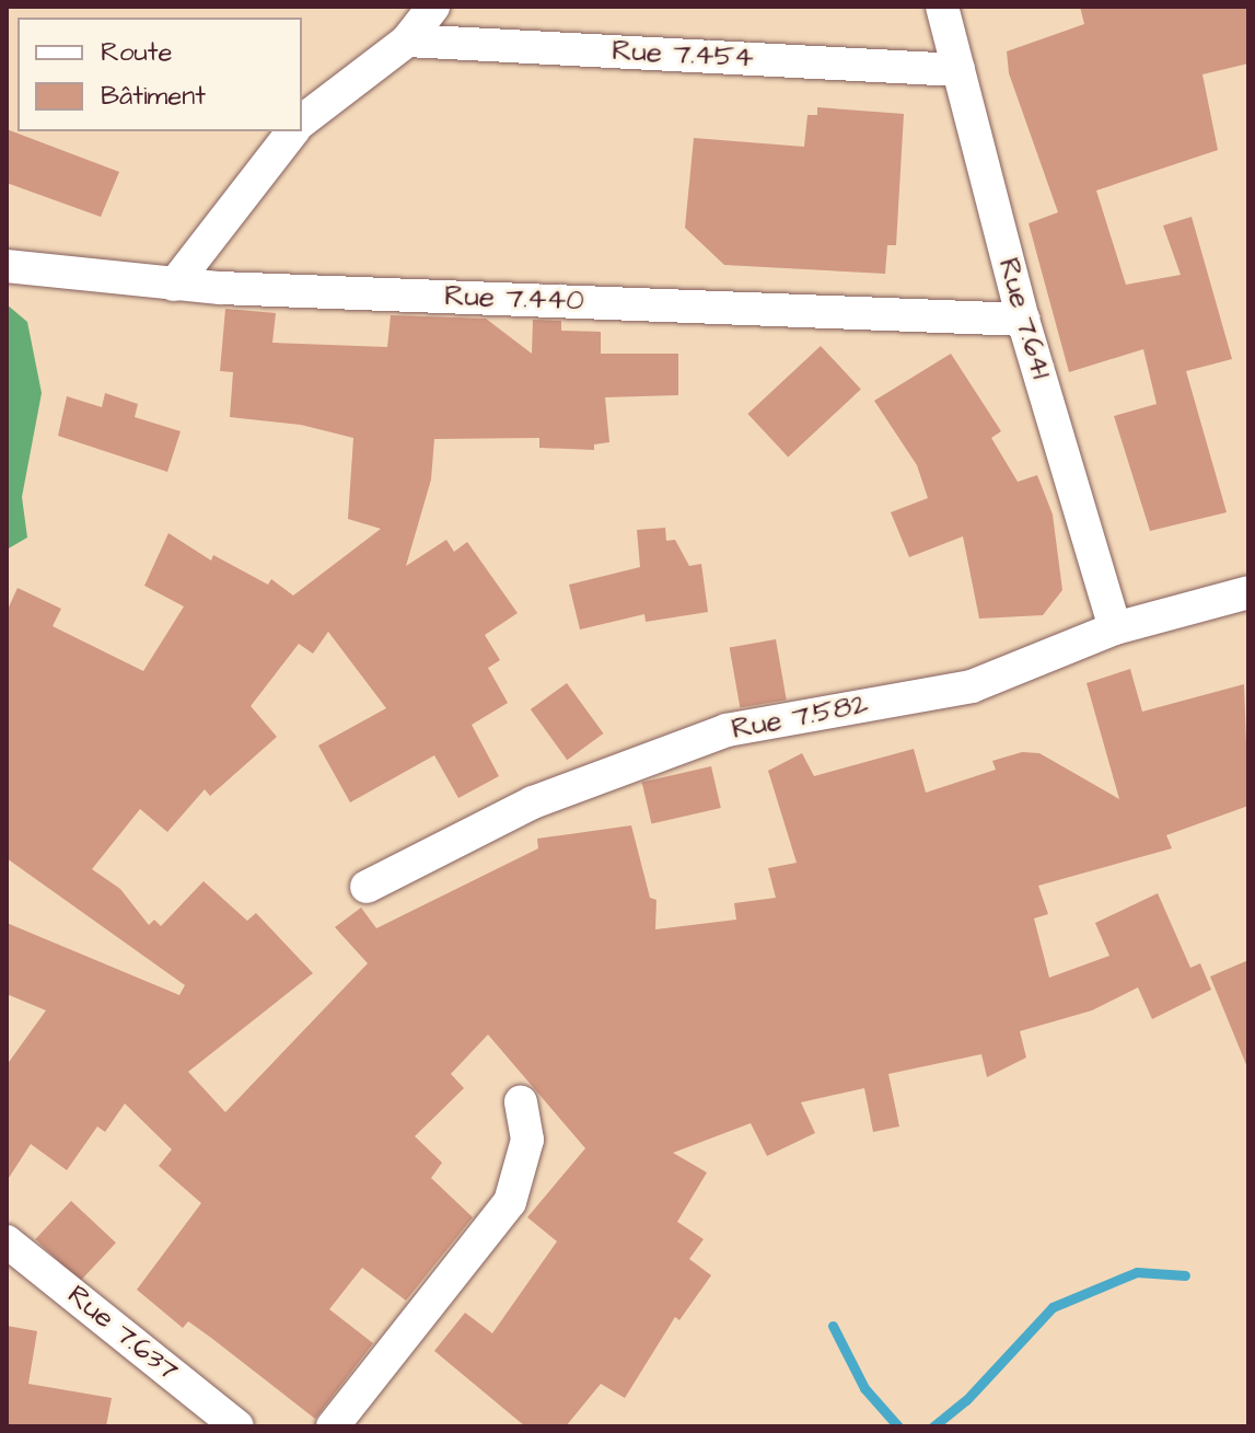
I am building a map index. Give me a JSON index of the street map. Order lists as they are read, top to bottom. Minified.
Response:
{"streets":{"street":["Rue 7.454","Rue 7.440","Rue 7.641","Rue 7.582","Rue 7.637"]},"crossings":[["Rue 7.454","Rue 7.641"],["Rue 7.440","Rue 7.641"],["Rue 7.641","Rue 7.582"]],"legend":["Route","Bâtiment"]}
